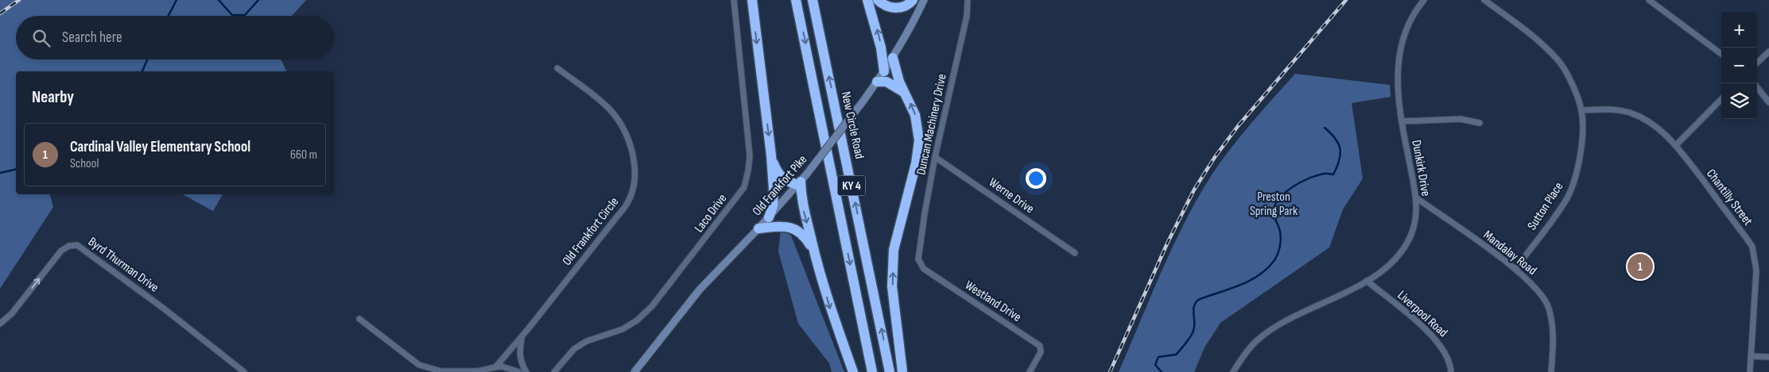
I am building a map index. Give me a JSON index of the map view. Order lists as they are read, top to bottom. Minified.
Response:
{"streets":{"highway":["New Circle Road","KY 4"],"main road":["Old Frankfort Pike"],"street":["Duncan Machinery Drive","Dunkirk Drive","Werne Drive","Chantilly Street","Sutton Place","Laco Drive","Old Frankfort Circle","Mandalay Road","Byrd Thurman Drive","Westland Drive","Liverpool Road"]},"crossings":[["Duncan Machinery Drive","Werne Drive"],["Duncan Machinery Drive","Westland Drive"],["Dunkirk Drive","Mandalay Road"],["Dunkirk Drive","Liverpool Road"],["Chantilly Street","Sutton Place"],["Sutton Place","Mandalay Road"]],"parks":["Preston Spring Park"],"page":{"map_buttons":["+","−"],"search":"Search here","heading":"Nearby","list":[{"mark":"1","name":"Cardinal Valley Elementary School","note":"School","value":"660 m"}],"pins":"1"}}
